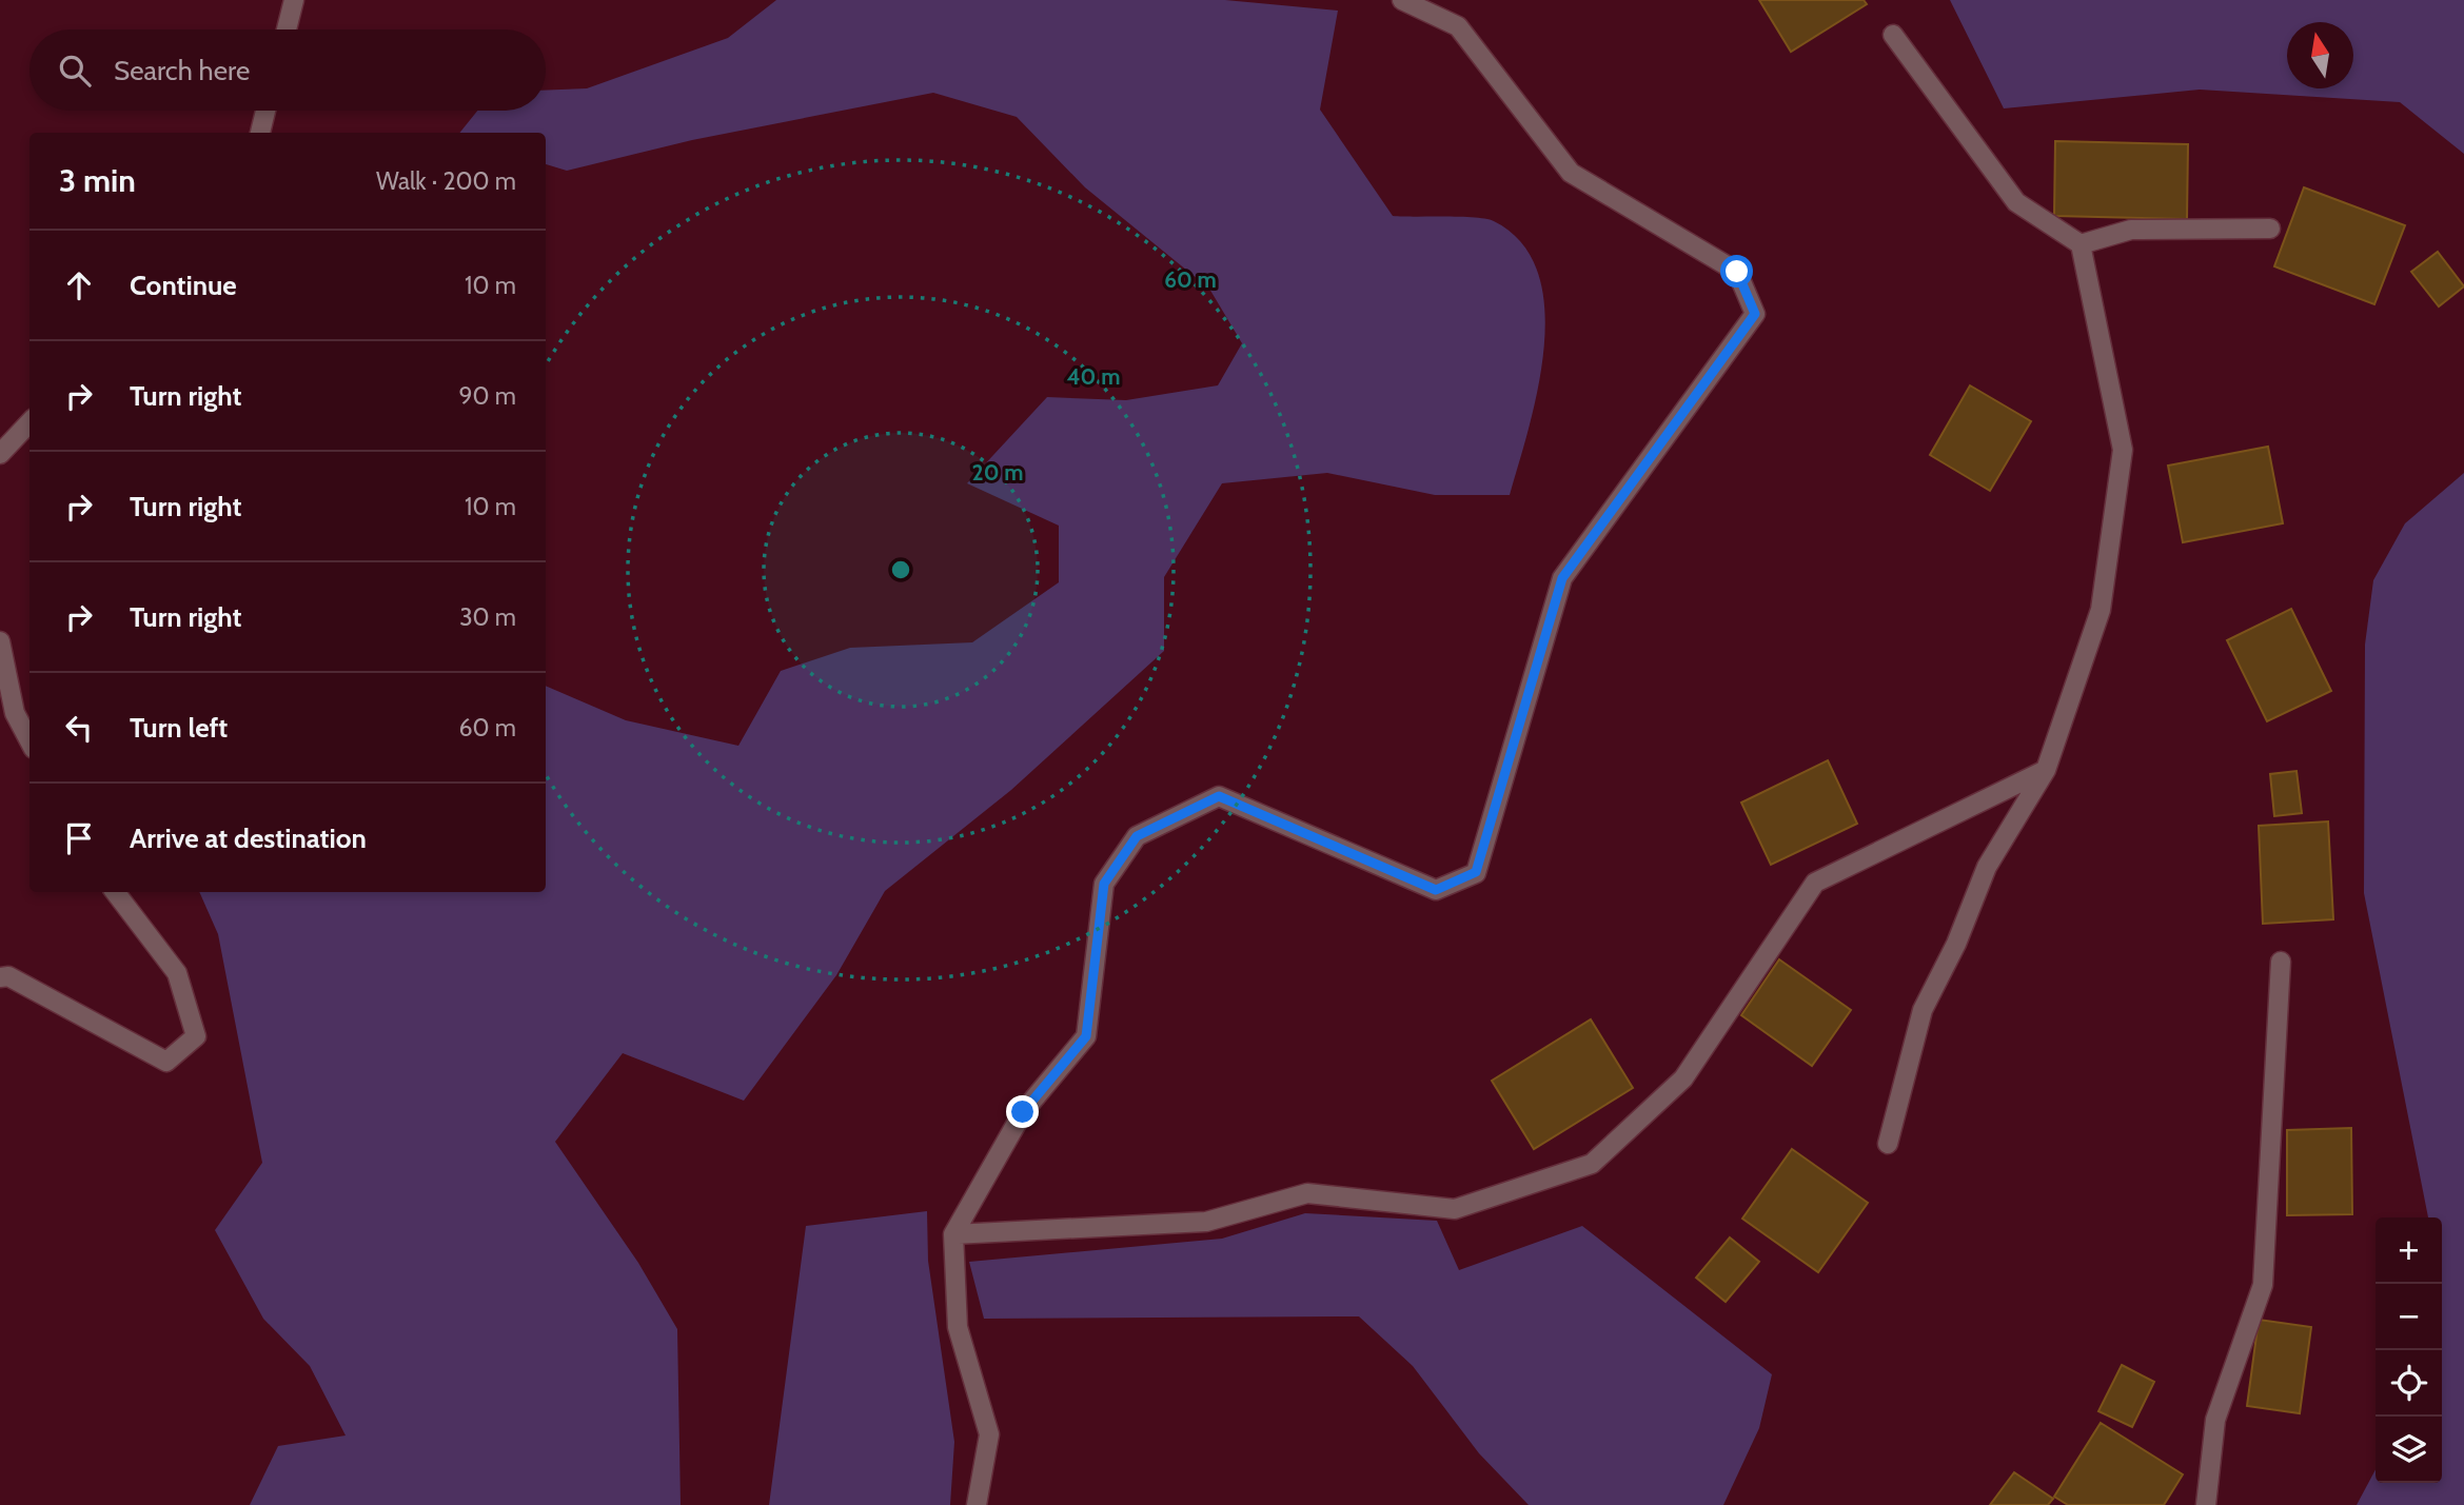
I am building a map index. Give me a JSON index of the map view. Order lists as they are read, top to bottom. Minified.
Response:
{"north":"top","page":{"search":"Search here","heading":["3 min","Walk · 200 m"],"list":[["Continue","10 m"],["Turn right","90 m"],["Turn right","10 m"],["Turn right","30 m"],["Turn left","60 m"],"Arrive at destination"],"map_buttons":["+","−"]},"rings":["60 m","40 m","20 m"]}
